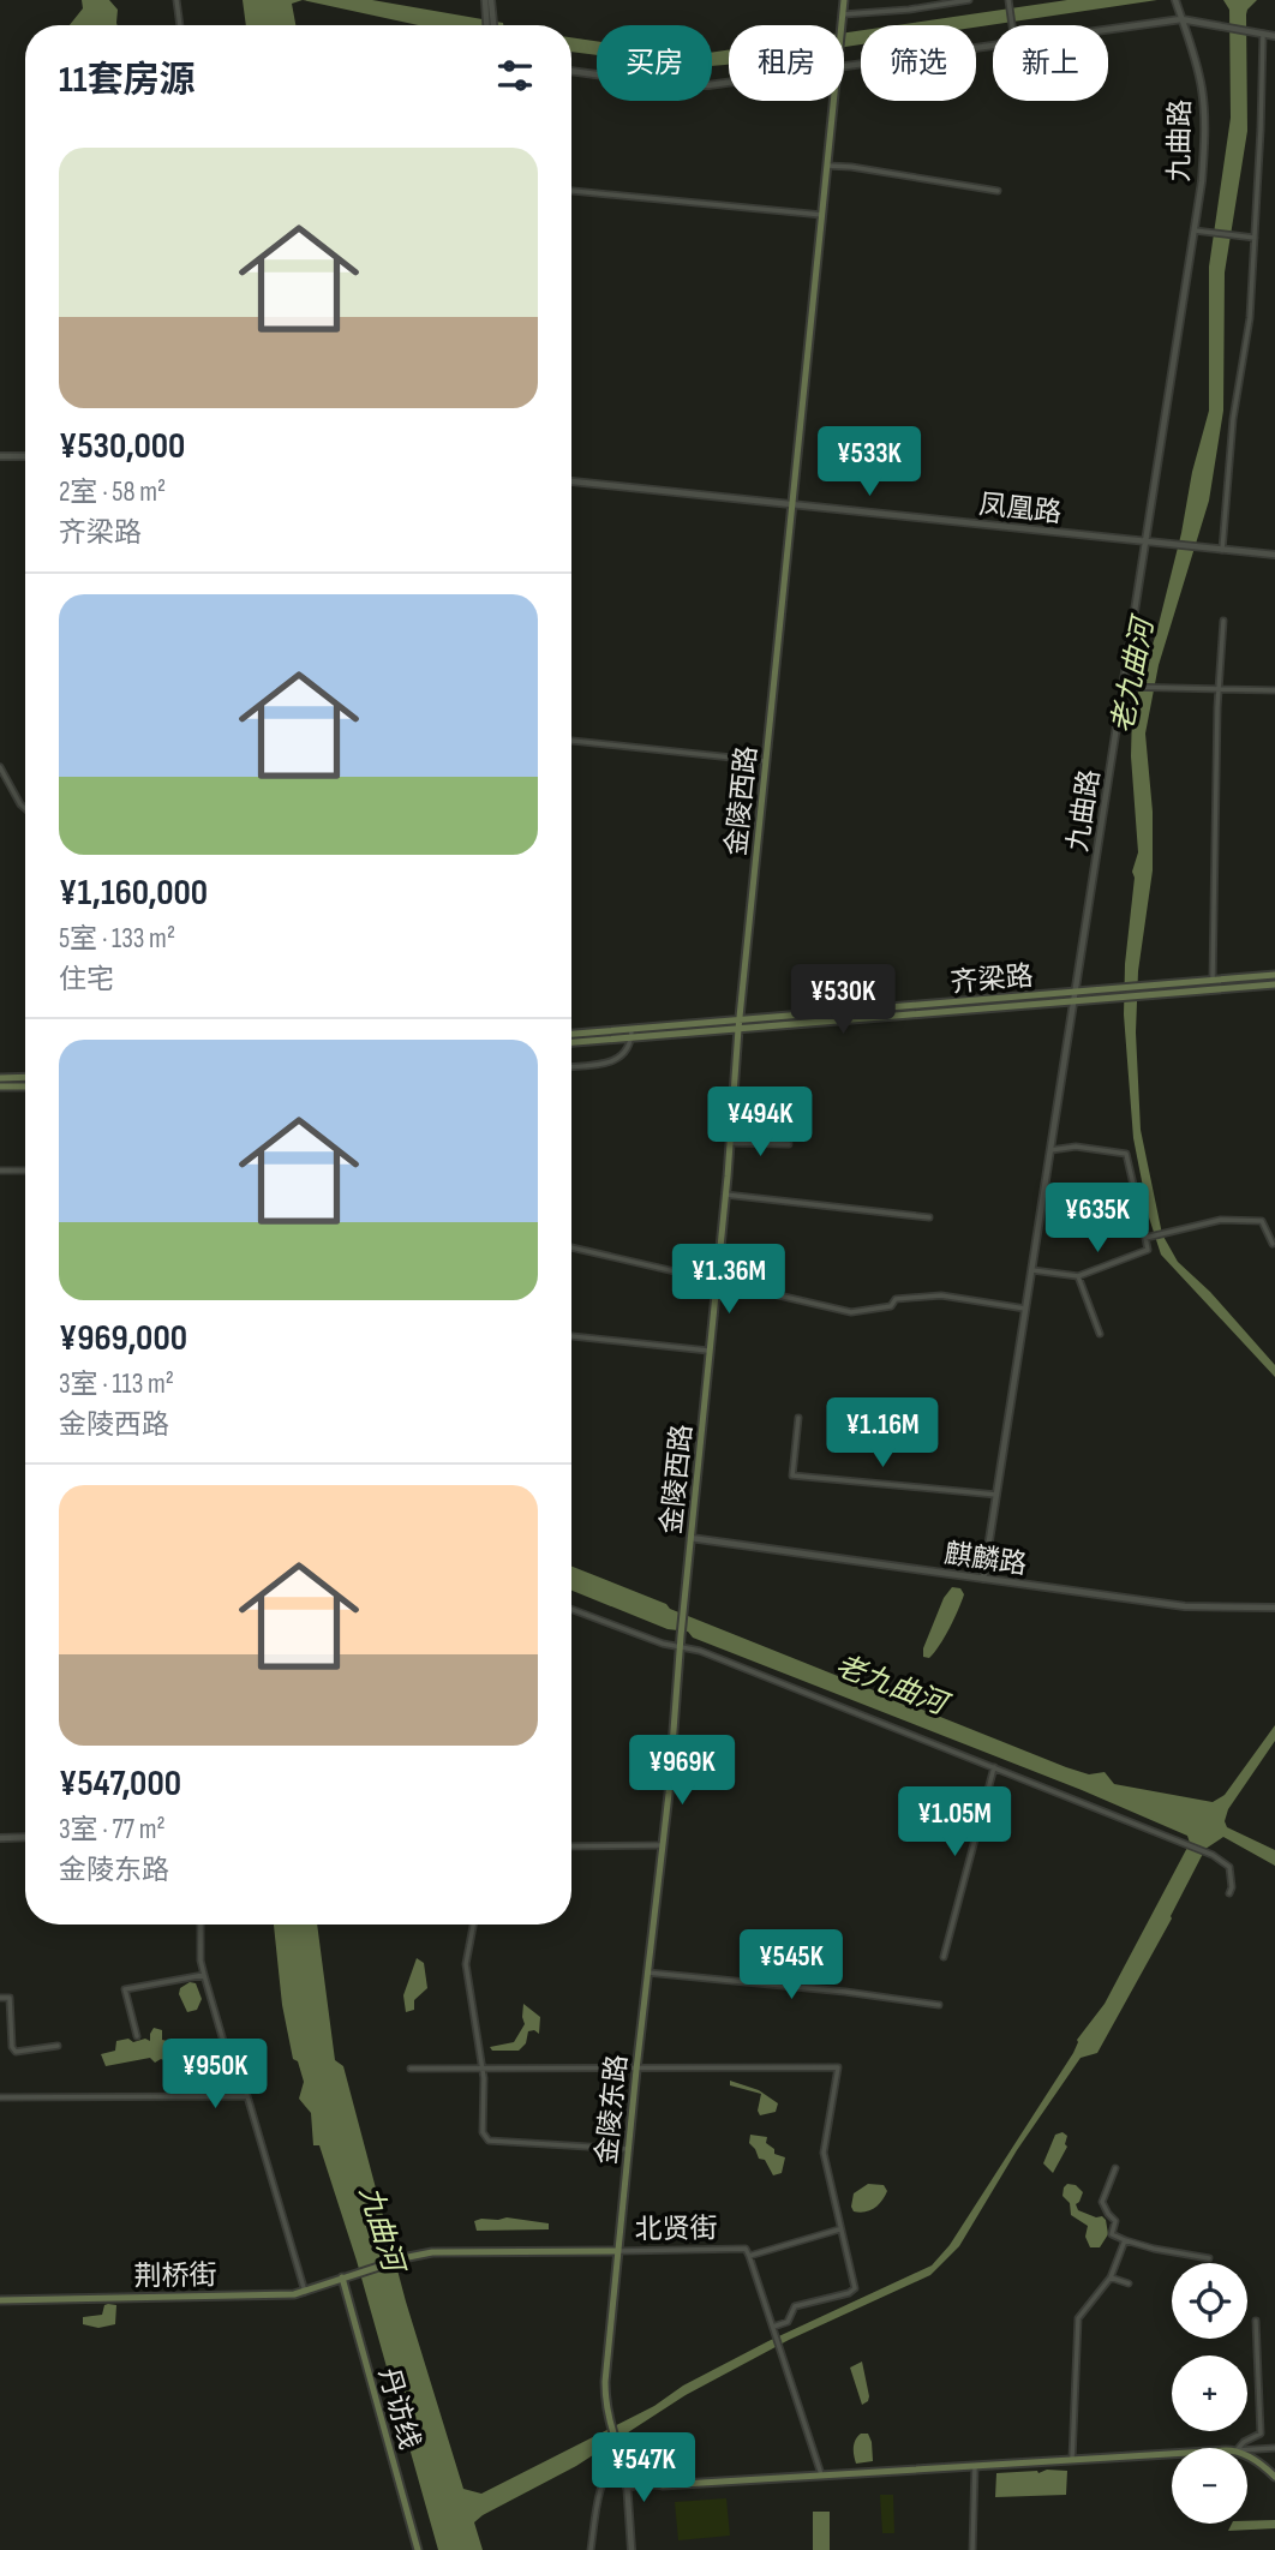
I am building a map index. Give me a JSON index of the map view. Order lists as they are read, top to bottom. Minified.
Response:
{"streets":{"main road":["金陵西路","齐梁路","金陵东路","荆桥街","丹访线"],"street":["九曲路","凤凰路","麒麟路","北贤街"]},"crossings":[["九曲路","凤凰路"],["九曲路","齐梁路"],["九曲路","麒麟路"],["凤凰路","金陵西路"],["金陵西路","齐梁路"],["金陵西路","麒麟路"],["金陵东路","北贤街"],["金陵东路","荆桥街"],["北贤街","荆桥街"],["荆桥街","丹访线"]],"water":["老九曲河","九曲河"],"page":{"chip":["买房","租房","筛选","新上"],"heading":"11套房源","list":[{"name":"¥530,000","note":"2室 · 58 m² · 齐梁路"},{"name":"¥1,160,000","note":"5室 · 133 m² · 住宅"},{"name":"¥969,000","note":"3室 · 113 m² · 金陵西路"},{"name":"¥547,000","note":"3室 · 77 m² · 金陵东路"}],"price":["¥533K","¥530K","¥494K","¥635K","¥1.36M","¥1.16M","¥969K","¥1.05M","¥545K","¥950K","¥547K"],"map_buttons":["+","−"]}}
